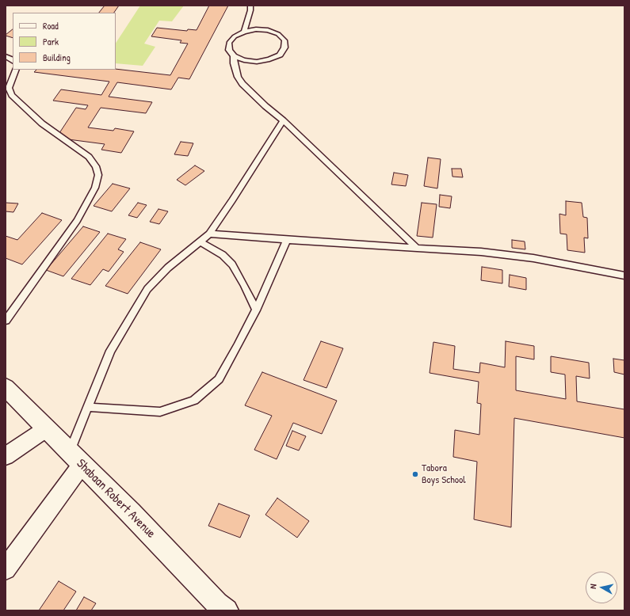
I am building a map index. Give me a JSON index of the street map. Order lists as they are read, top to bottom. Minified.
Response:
{"streets":{"street":["Shabaan Robert Avenue"]},"places":["Tabora Boys School"],"legend":["Road","Park","Building"],"north":"left"}
